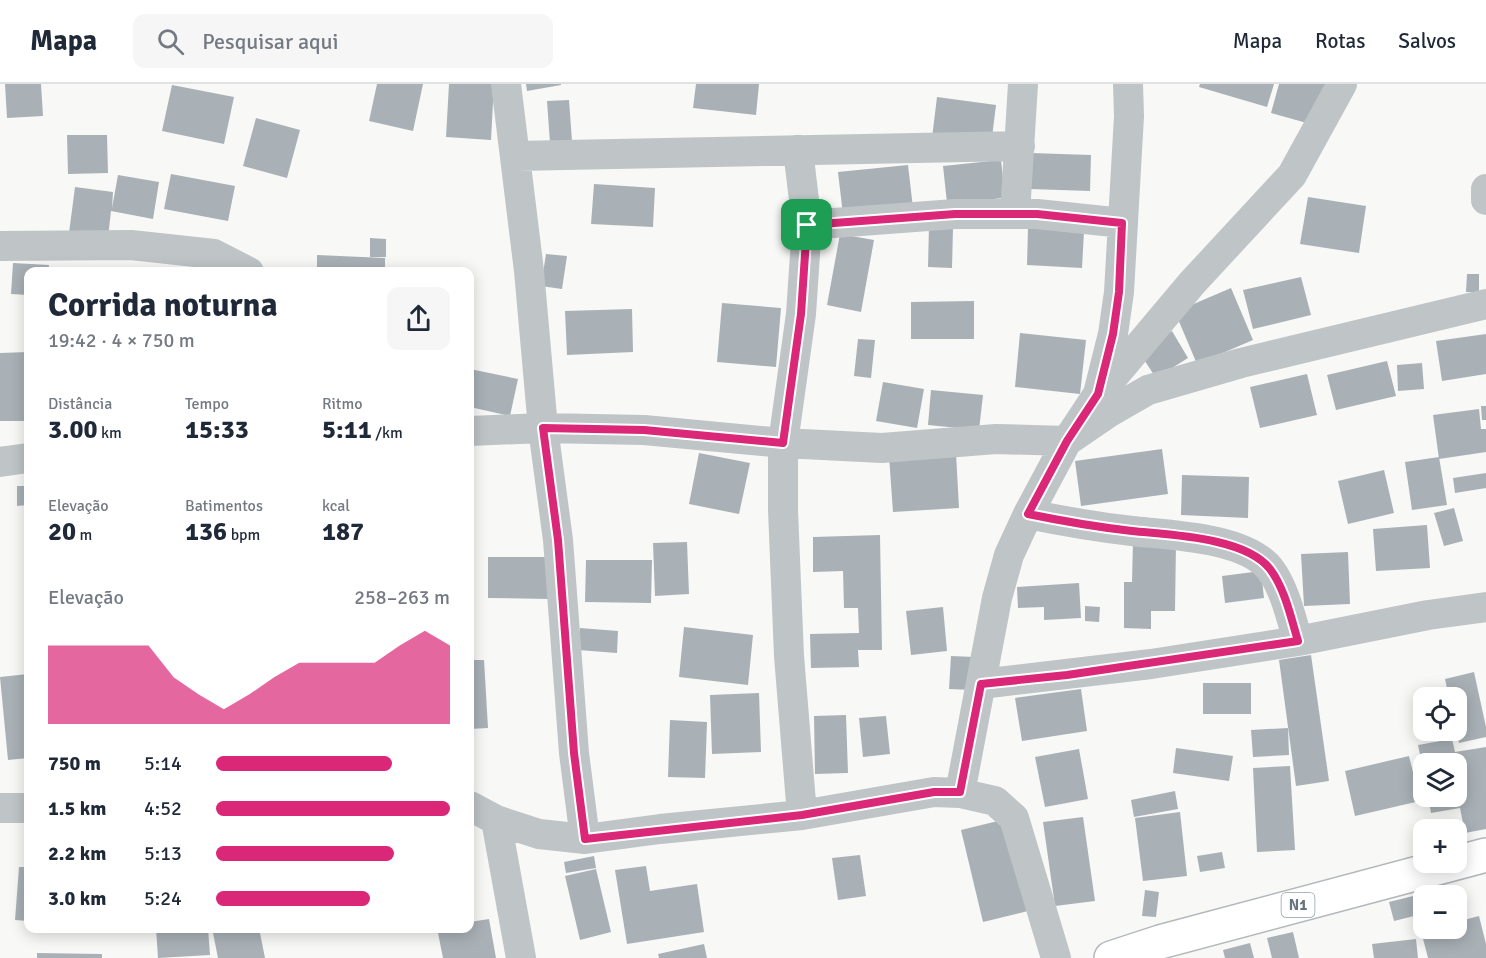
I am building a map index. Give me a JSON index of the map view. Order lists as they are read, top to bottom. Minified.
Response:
{"streets":{"main road":["N1"]},"page":{"header":"Mapa","search":"Pesquisar aqui","nav":["Mapa","Rotas","Salvos"],"heading":["Corrida noturna","19:42 · 4 × 750 m"],"stats":[["Distância","3.00 km"],["Tempo","15:33"],["Ritmo","5:11 /km"],["Elevação","20 m"],["Batimentos","136 bpm"],["kcal","187"]],"chart":["Elevação","258–263 m"],"map_buttons":["+","−"],"list":[{"name":"750 m","note":"5:14"},{"name":"1.5 km","note":"4:52"},{"name":"2.2 km","note":"5:13"},{"name":"3.0 km","note":"5:24"}]}}
